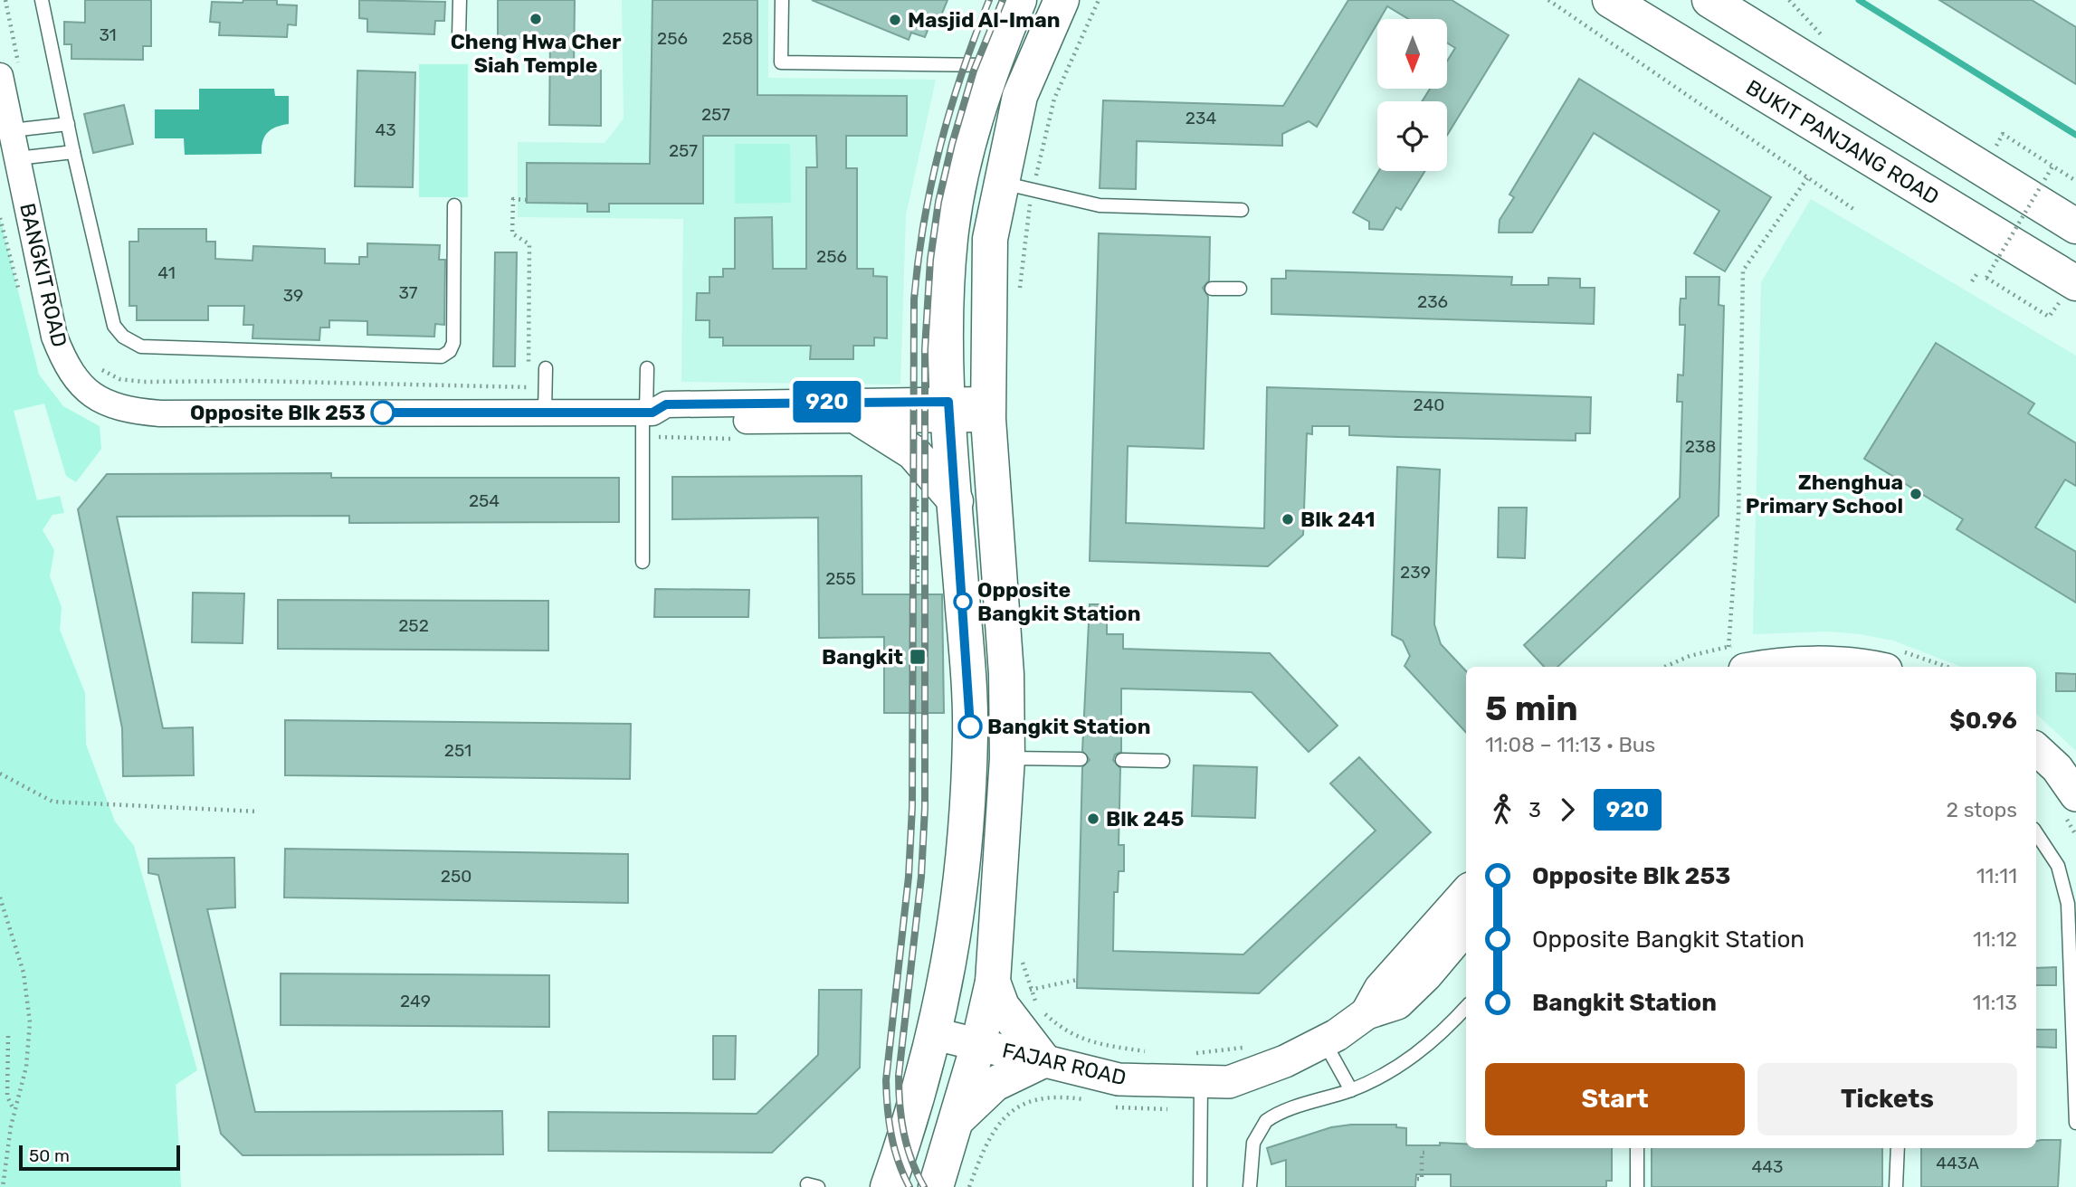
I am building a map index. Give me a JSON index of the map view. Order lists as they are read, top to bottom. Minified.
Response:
{"streets":{"main road":["BUKIT PANJANG ROAD"],"street":["BANGKIT ROAD","FAJAR ROAD"]},"places":{"other":["Cheng Hwa Cher Siah Temple","Masjid Al-Iman","Opposite Blk 253","Zhenghua Primary School","Blk 241","Opposite Bangkit Station","Bangkit Station","Blk 245"],"transit":["Bangkit"]},"lines":["bus line 920"],"house_numbers":["31","256","258","257","234","43","257","256","41","37","39","236","240","238","254","239","255","252","251","250","249","443A","443"],"scale_bar":"50 m","north":"bottom","page":{"on_map":"920","heading":["5 min","11:08 – 11:13 · Bus","$0.96"],"legs":["3","920","2 stops"],"list":[{"name":"Opposite Blk 253","value":"11:11"},{"name":"Opposite Bangkit Station","value":"11:12"},{"name":"Bangkit Station","value":"11:13"}],"buttons":["Start","Tickets"],"scale":"50 m"}}
